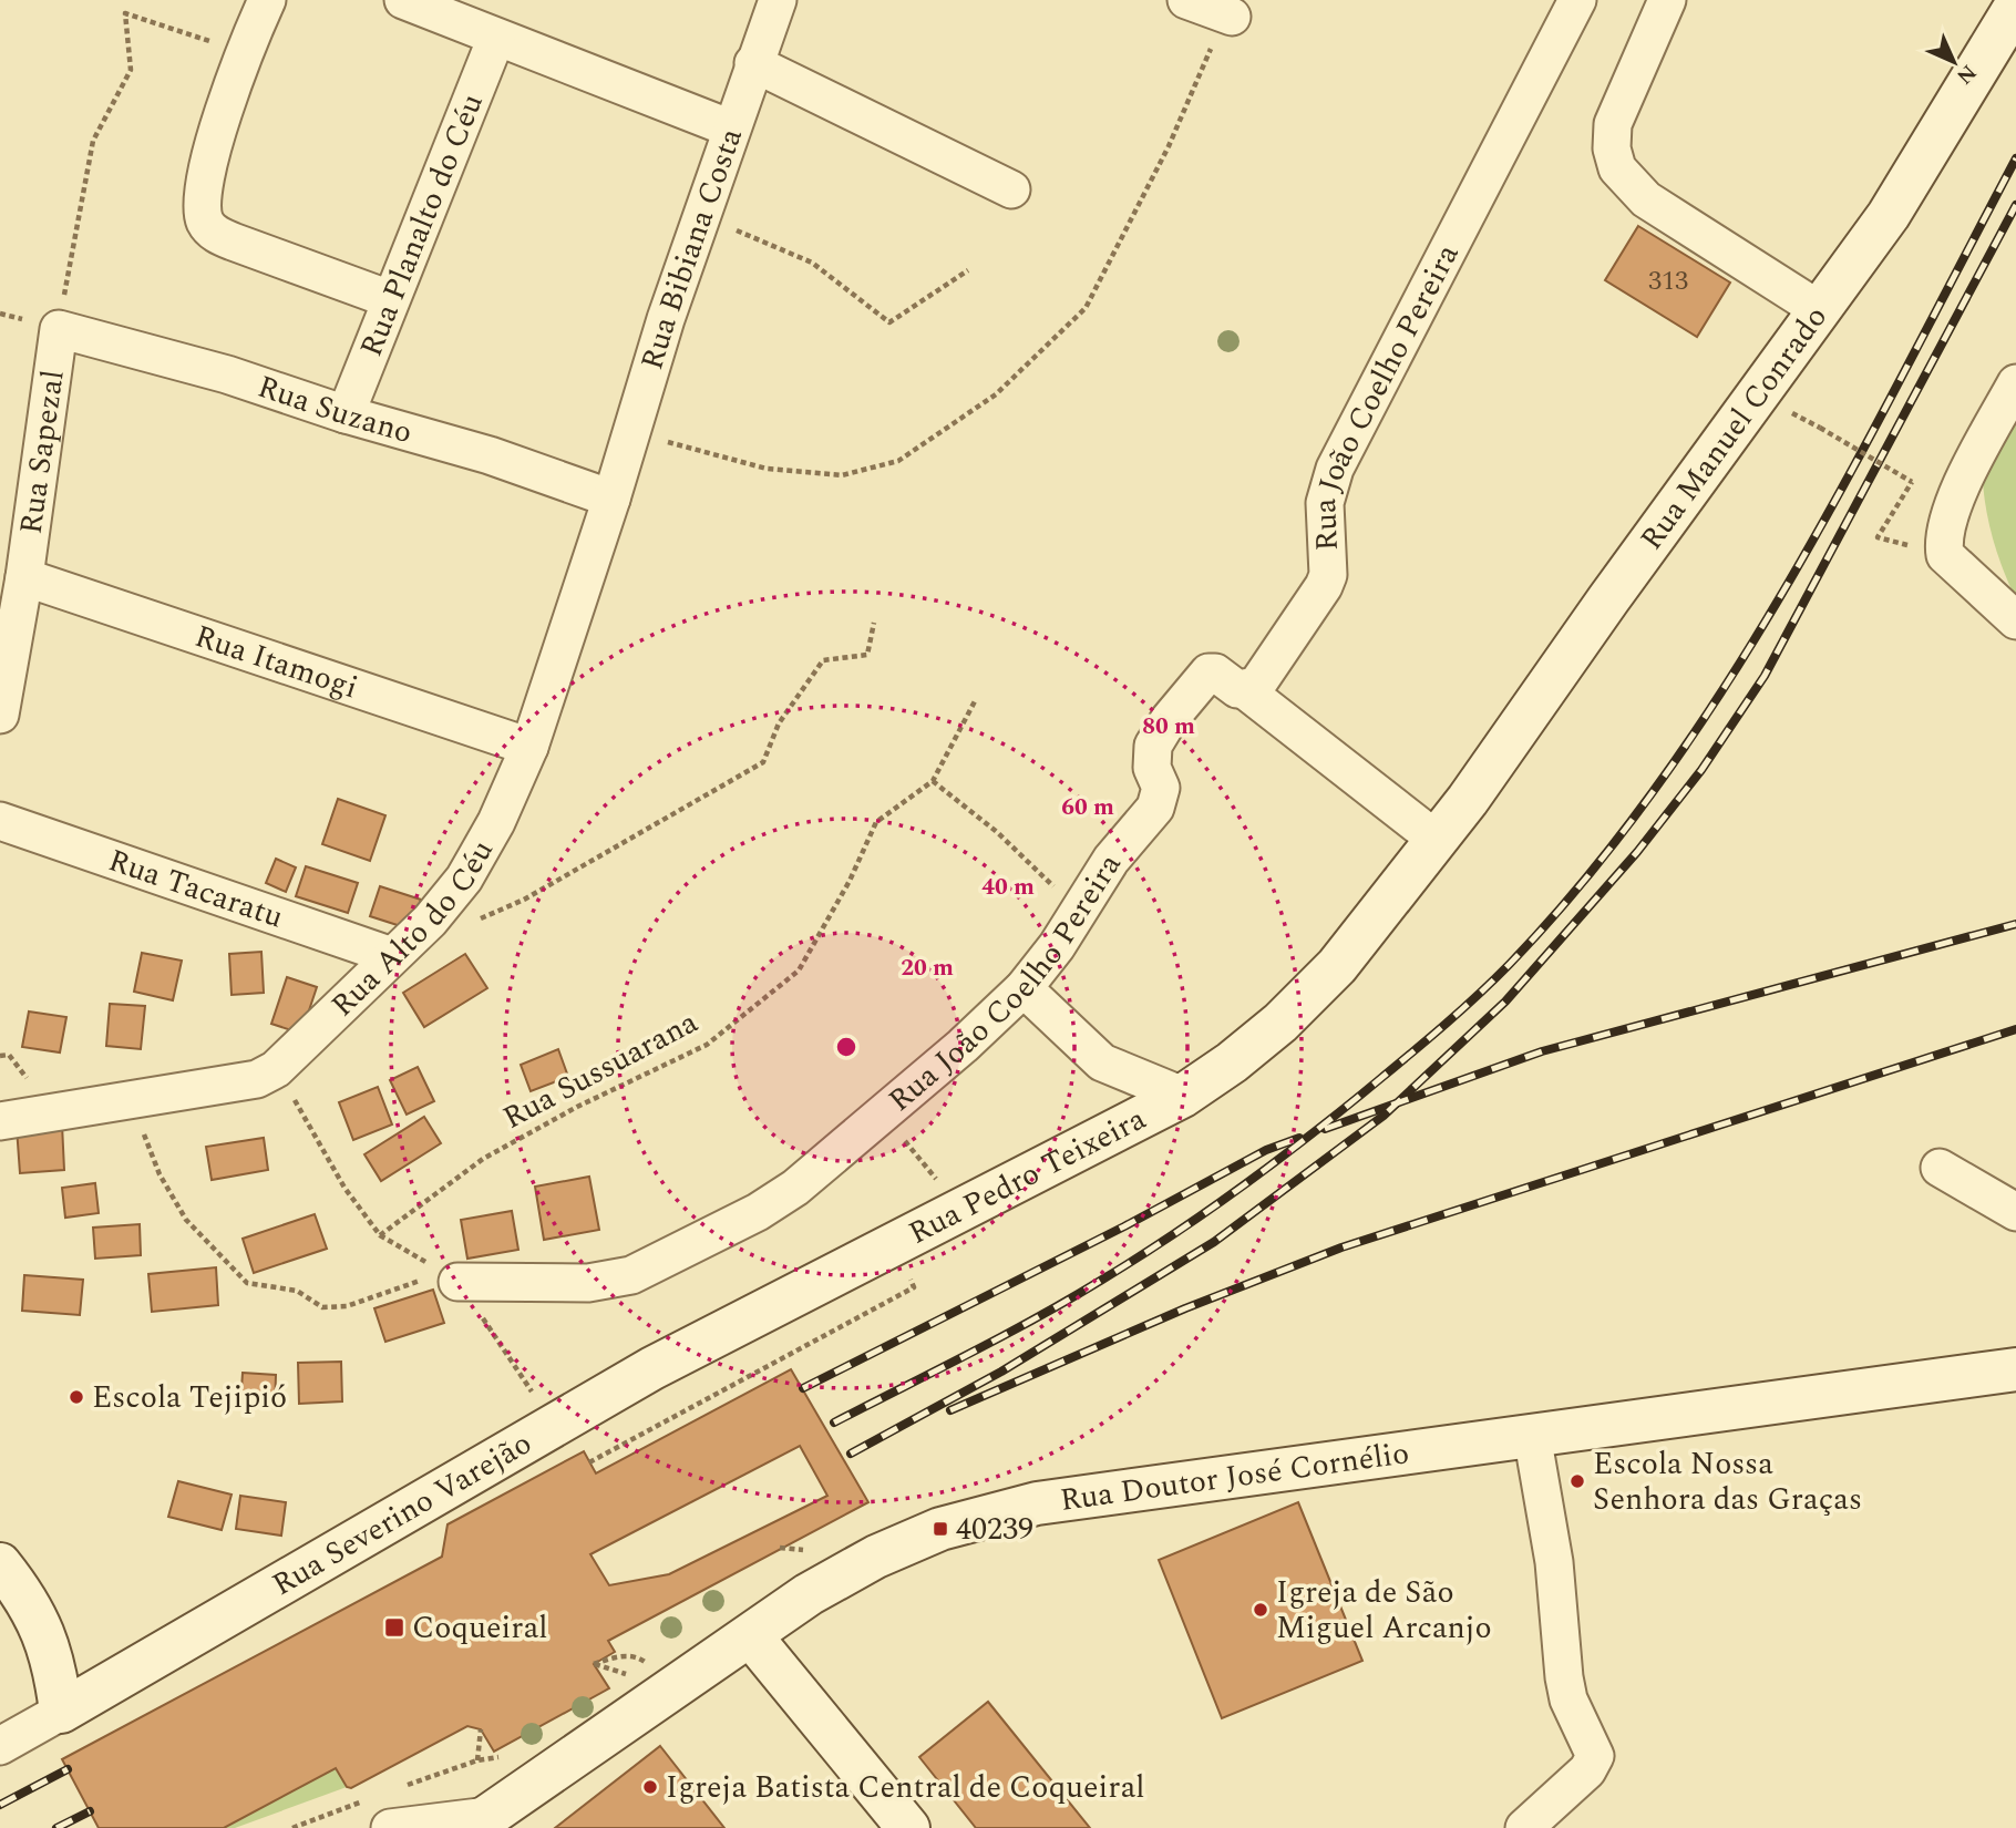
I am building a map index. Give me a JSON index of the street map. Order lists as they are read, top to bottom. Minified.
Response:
{"streets":{"street":["Rua Planalto do Céu","Rua Bibiana Costa","Rua João Coelho Pereira","Rua Suzano","Rua Manuel Conrado","Rua Sapezal","Rua Itamogi","Rua Tacaratu","Rua Alto do Céu","Rua Pedro Teixeira","Rua Doutor José Cornélio","Rua Severino Varejão"],"path":["Rua Sussuarana"]},"crossings":[["Rua Planalto do Céu","Rua Suzano"],["Rua Bibiana Costa","Rua Suzano"],["Rua Bibiana Costa","Rua Alto do Céu"],["Rua Suzano","Rua Sapezal"],["Rua Suzano","Rua Alto do Céu"],["Rua Manuel Conrado","Rua Pedro Teixeira"],["Rua Sapezal","Rua Itamogi"],["Rua Itamogi","Rua Alto do Céu"],["Rua Tacaratu","Rua Alto do Céu"],["Rua Pedro Teixeira","Rua Severino Varejão"]],"places":{"other":["Escola Tejipió","Escola Nossa Senhora das Graças","Igreja de São Miguel Arcanjo","Igreja Batista Central de Coqueiral"],"transit":["40239","Coqueiral"]},"house_numbers":["313"],"north":"bottom right","rings":["80 m","60 m","40 m","20 m"]}
